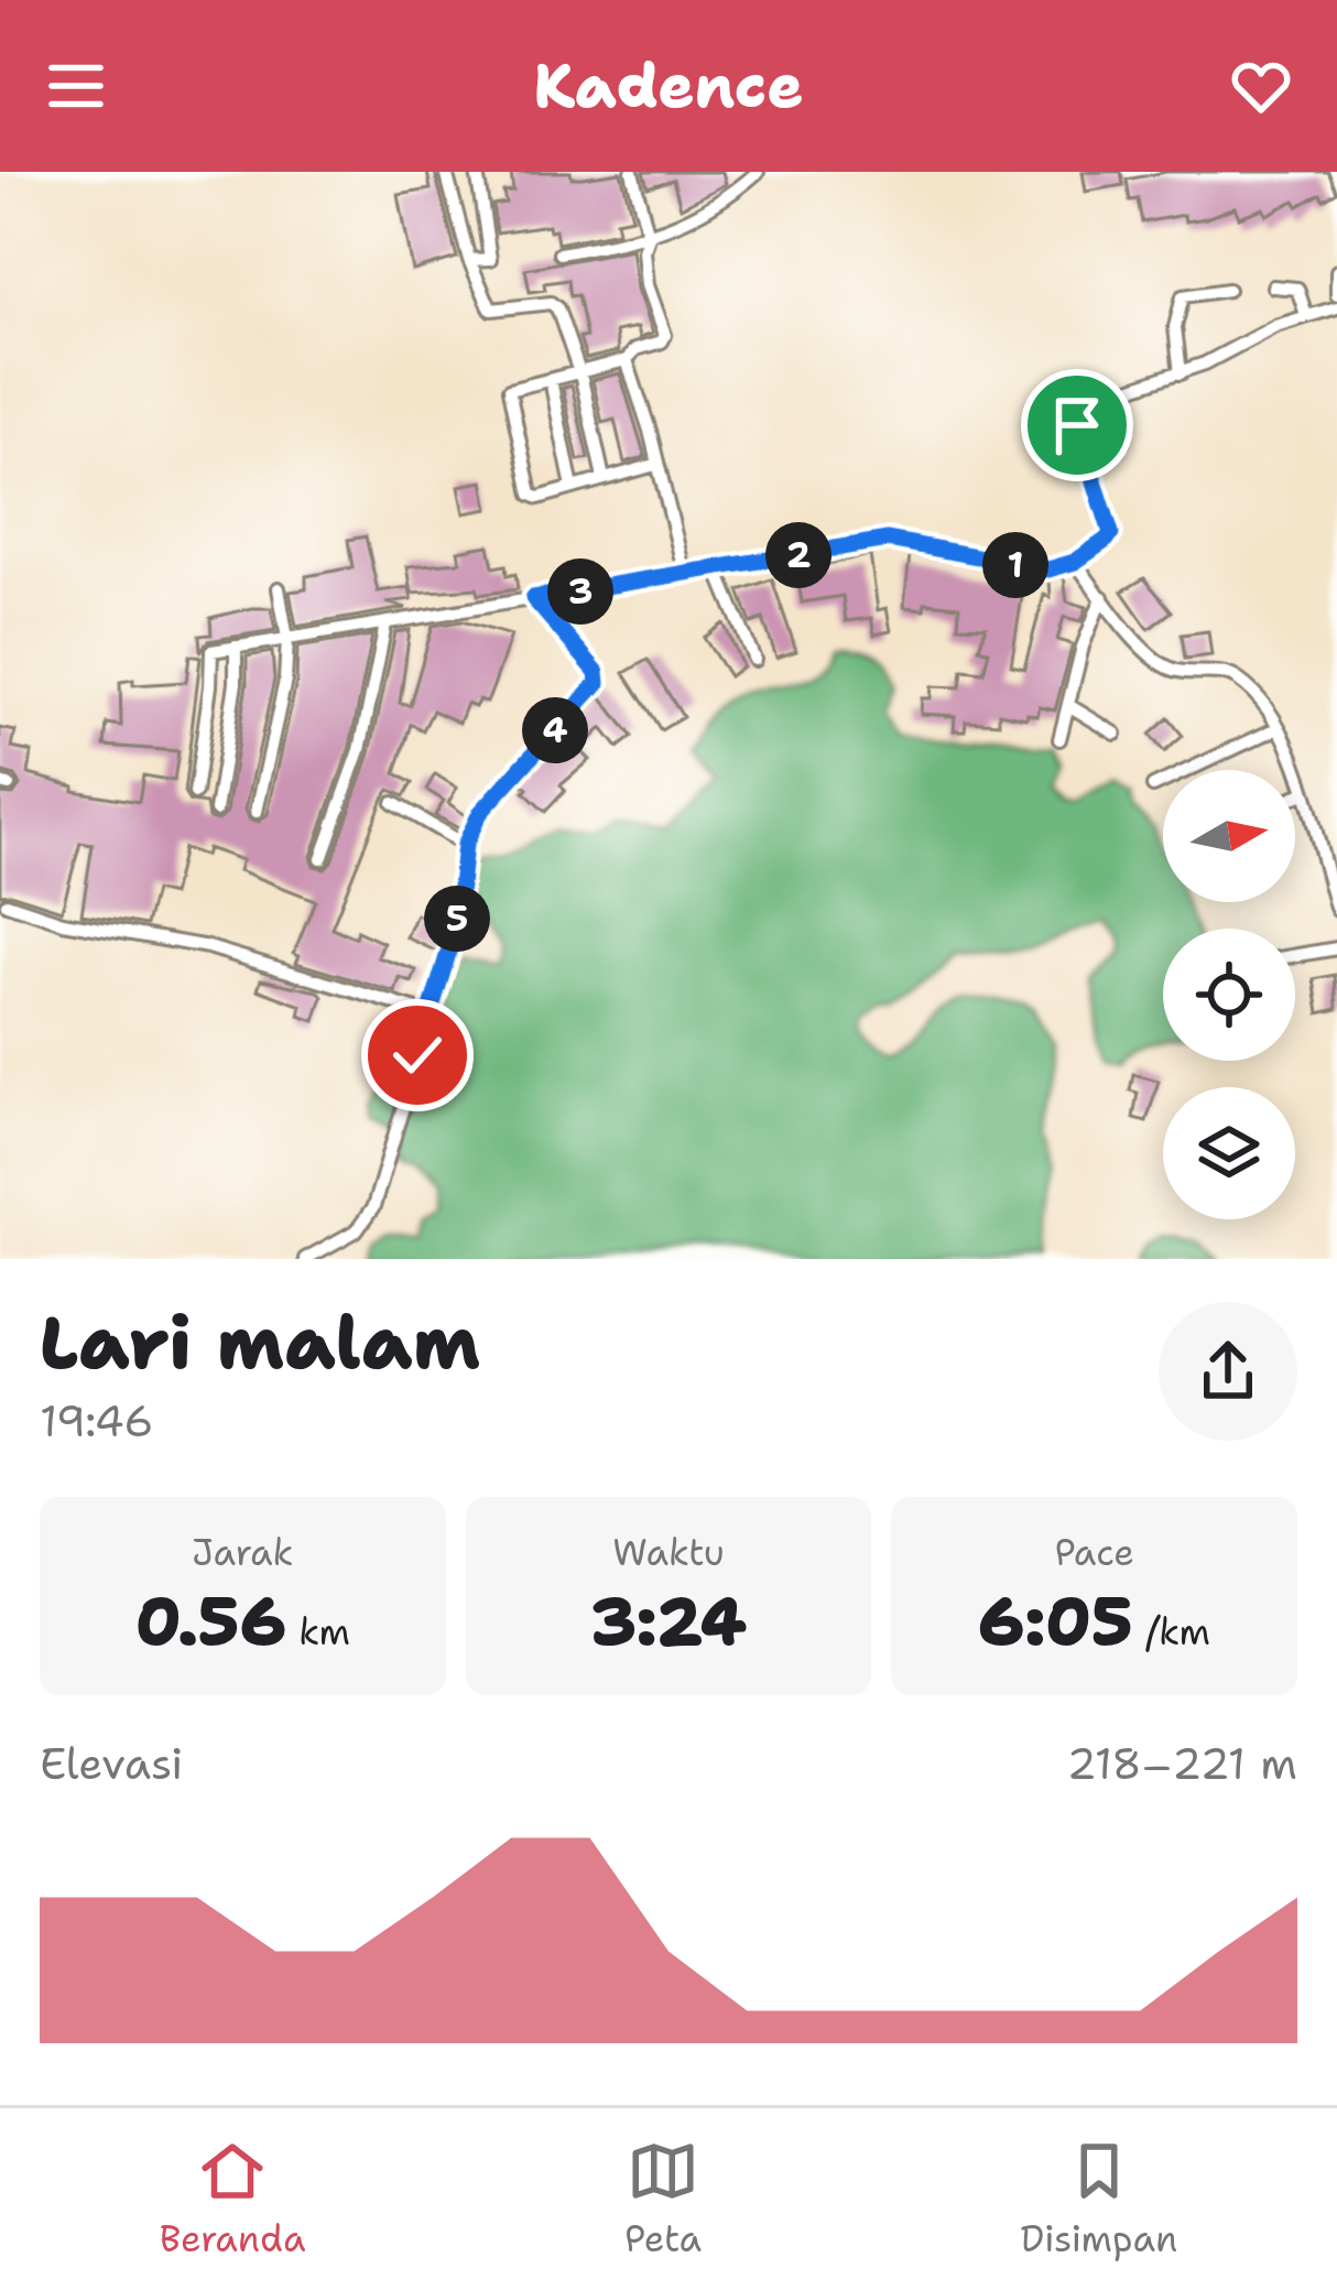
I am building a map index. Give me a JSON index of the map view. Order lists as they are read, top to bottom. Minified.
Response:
{"north":"right","page":{"header":"Kadence","pins":["2","1","3","4","5"],"heading":["Lari malam","19:46"],"stats":[["Jarak","0.56 km"],["Waktu","3:24"],["Pace","6:05 /km"]],"chart":["Elevasi","218–221 m"],"tabs":["Beranda","Peta","Disimpan"]}}
